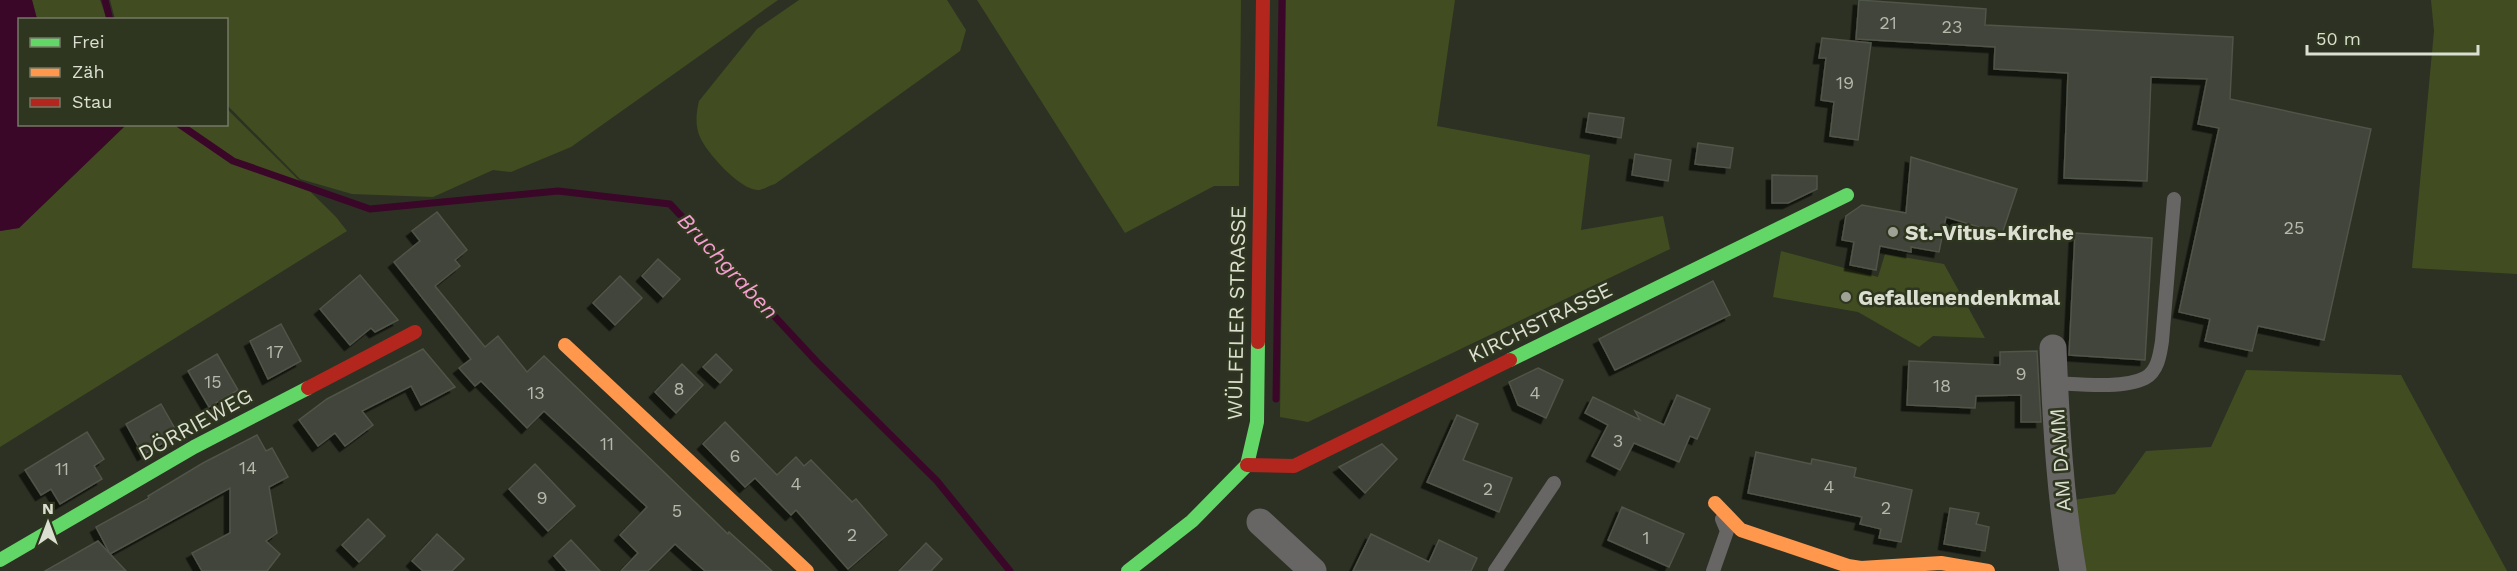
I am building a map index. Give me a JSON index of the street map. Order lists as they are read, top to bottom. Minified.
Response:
{"streets":{"street":["WÜLFELER STRASSE","KIRCHSTRASSE","DÖRRIEWEG","AM DAMM"]},"crossings":[["WÜLFELER STRASSE","KIRCHSTRASSE"]],"water":["Bruchgraben"],"places":["St.-Vitus-Kirche","Gefallenendenkmal"],"house_numbers":["21","23","19","25","17","9","15","18","8","13","4","3","11","6","14","11","4","4","2","9","2","5","2","1"],"legend":["Frei","Zäh","Stau"],"scale_bar":"50 m","north":"top"}
